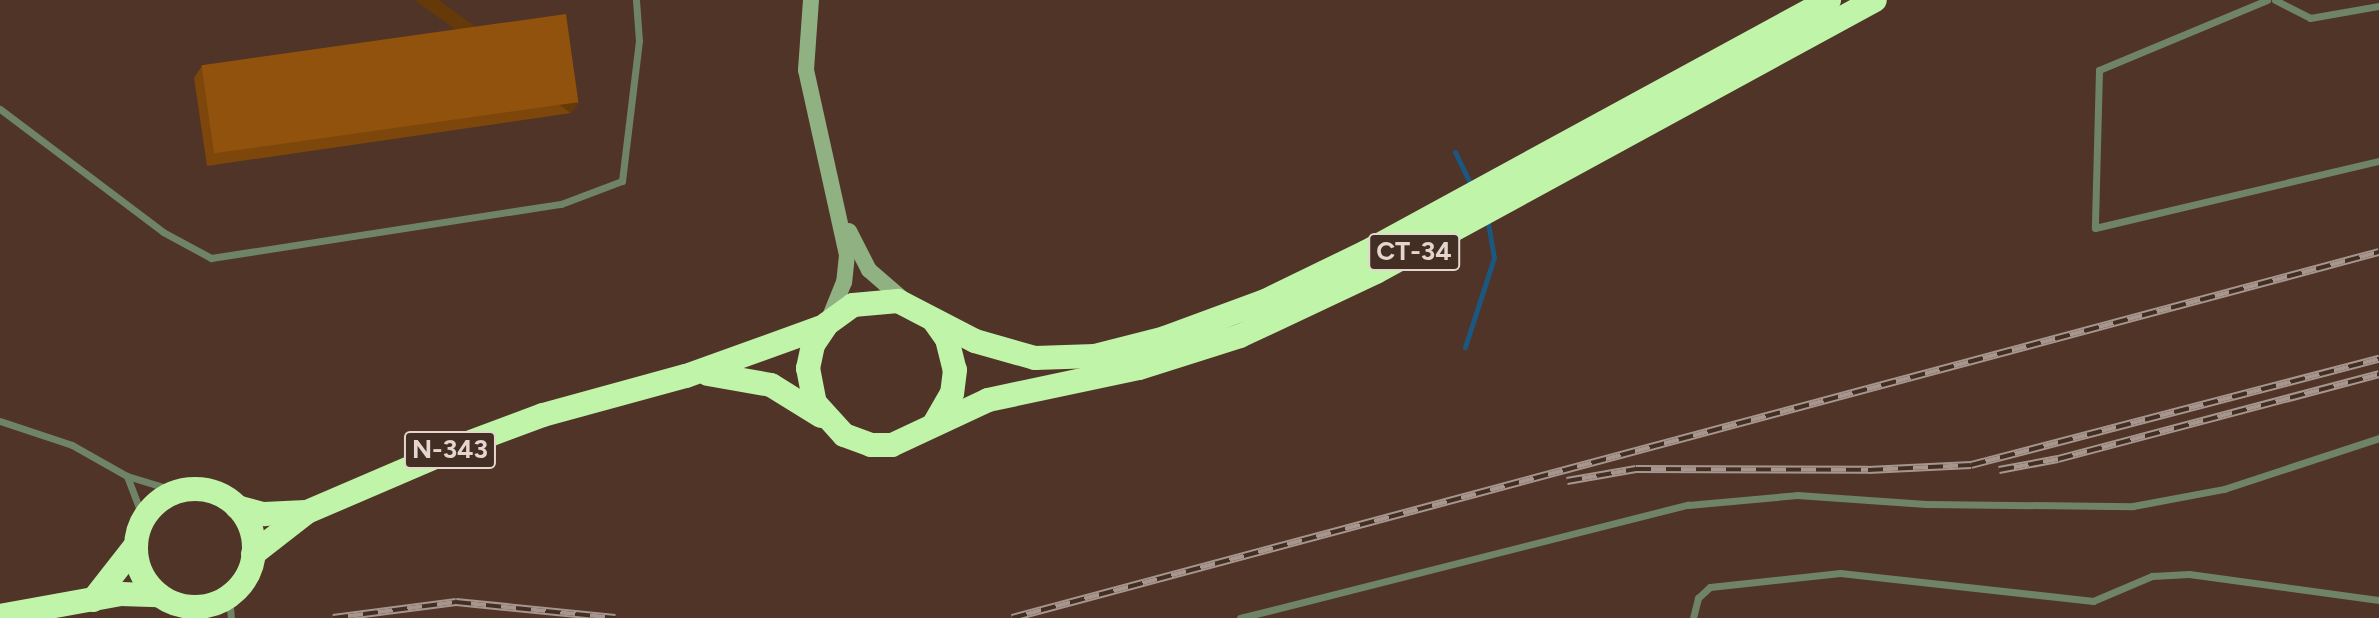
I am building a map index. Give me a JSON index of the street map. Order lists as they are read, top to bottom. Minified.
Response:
{"streets":{"highway":["CT-34","N-343"]},"crossings":[["CT-34","N-343"]]}
